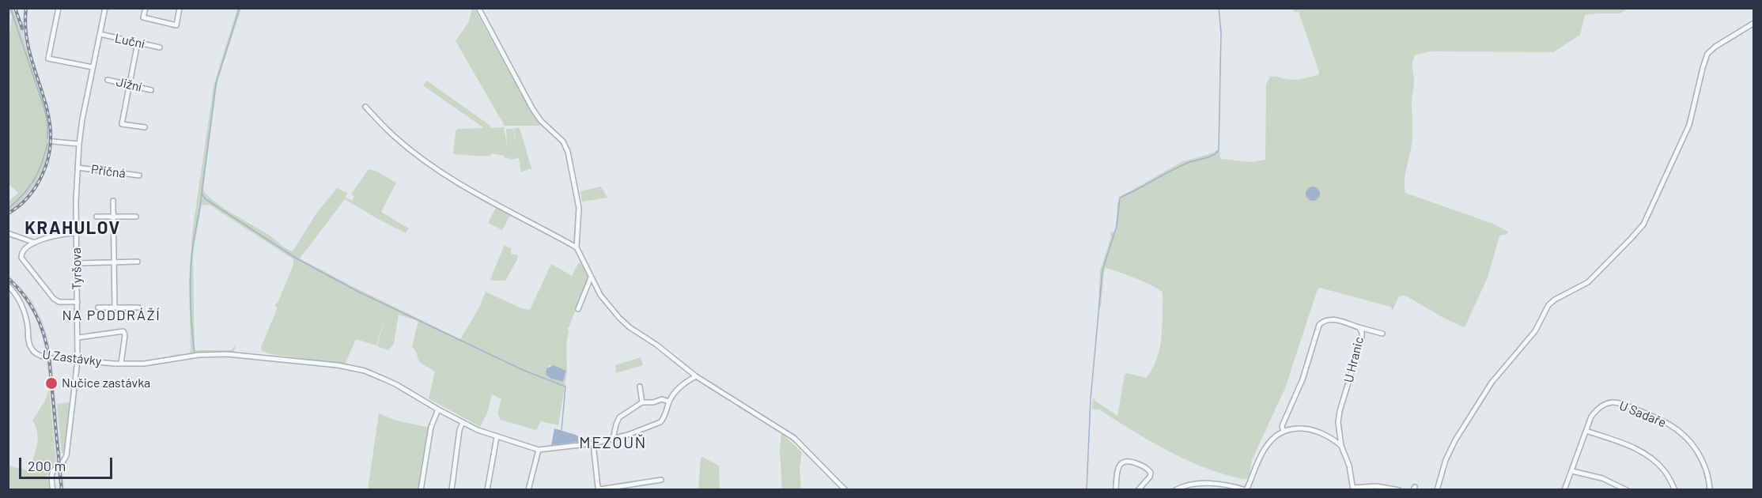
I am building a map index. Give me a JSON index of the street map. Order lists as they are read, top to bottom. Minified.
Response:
{"streets":{"street":["Luční","Jižní","Příčná","Tyršova","U Zastávky","U Hranic","U Sadaře"]},"crossings":[["Luční","Tyršova"],["Příčná","Tyršova"],["Tyršova","U Zastávky"]],"districts":["KRAHULOV","NA PODDRÁŽÍ","MEZOUŇ"],"places":["Nučice zastávka"],"scale_bar":"200 m"}
